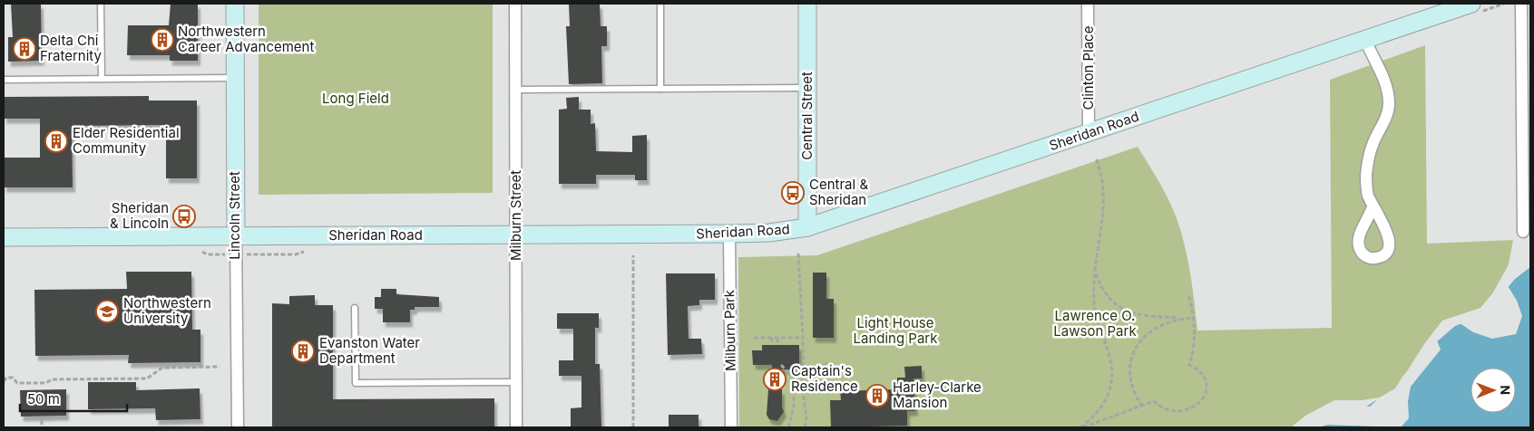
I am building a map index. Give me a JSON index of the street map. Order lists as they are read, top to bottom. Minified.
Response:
{"streets":{"main road":["Central Street","Sheridan Road","Lincoln Street"],"street":["Clinton Place","Milburn Street","Milburn Park"]},"crossings":[["Clinton Place","Sheridan Road"],["Central Street","Sheridan Road"],["Sheridan Road","Lincoln Street"],["Sheridan Road","Milburn Street"],["Sheridan Road","Milburn Park"]],"parks":["Long Field","Lawrence O. Lawson Park","Light House Landing Park"],"places":{"building":["Northwestern Career Advancement","Delta Chi Fraternity","Elder Residential Community","Evanston Water Department","Captain's Residence","Harley-Clarke Mansion"],"bus stop":["Central & Sheridan","Sheridan & Lincoln"],"school or university":["Northwestern University"]},"scale_bar":"50 m","north":"right"}
